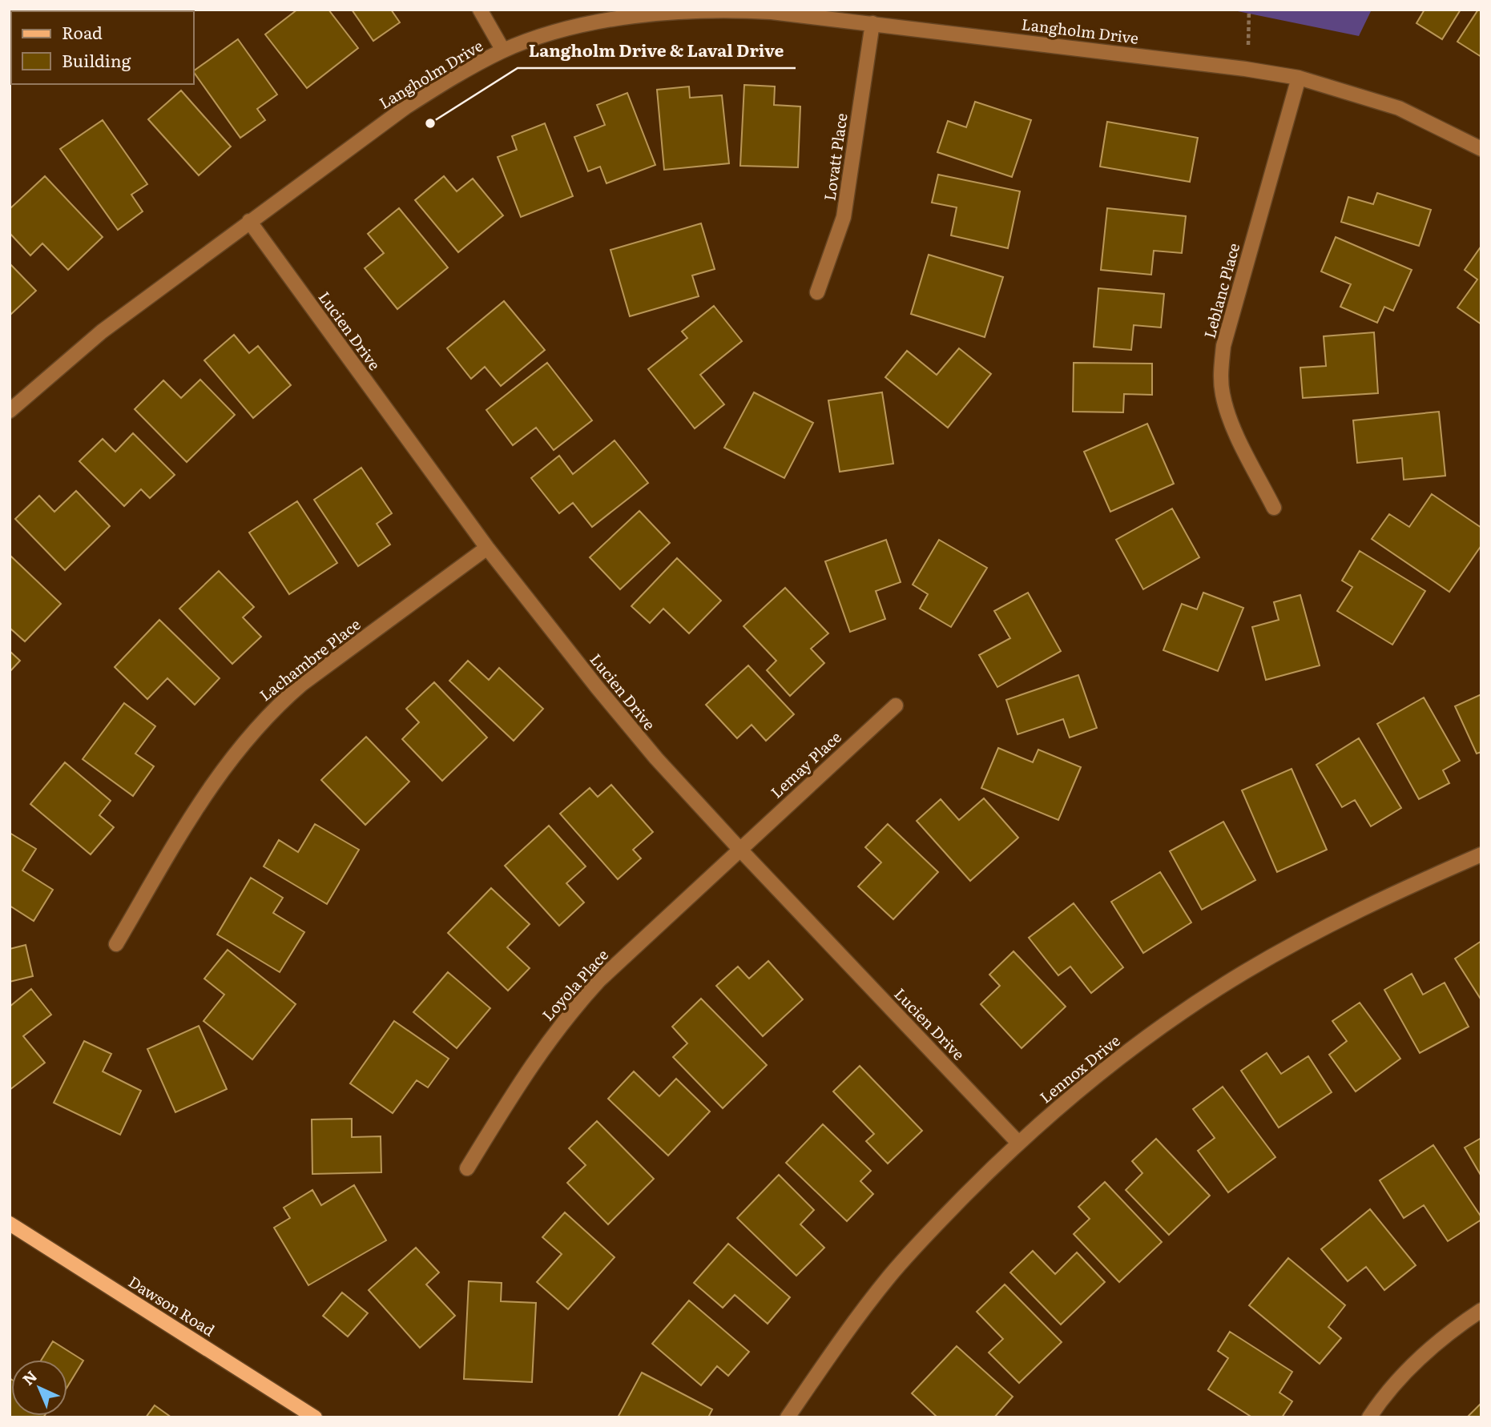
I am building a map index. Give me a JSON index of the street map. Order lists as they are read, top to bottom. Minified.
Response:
{"streets":{"main road":["Dawson Road"],"street":["Langholm Drive","Lovatt Place","Leblanc Place","Lucien Drive","Lachambre Place","Lemay Place","Loyola Place","Lennox Drive"]},"crossings":[["Langholm Drive","Lovatt Place"],["Langholm Drive","Leblanc Place"],["Langholm Drive","Lucien Drive"],["Lucien Drive","Lachambre Place"],["Lucien Drive","Lemay Place"],["Lucien Drive","Loyola Place"],["Lucien Drive","Lennox Drive"],["Lemay Place","Loyola Place"]],"places":["Langholm Drive & Laval Drive"],"legend":["Road","Building"],"north":"top left"}
